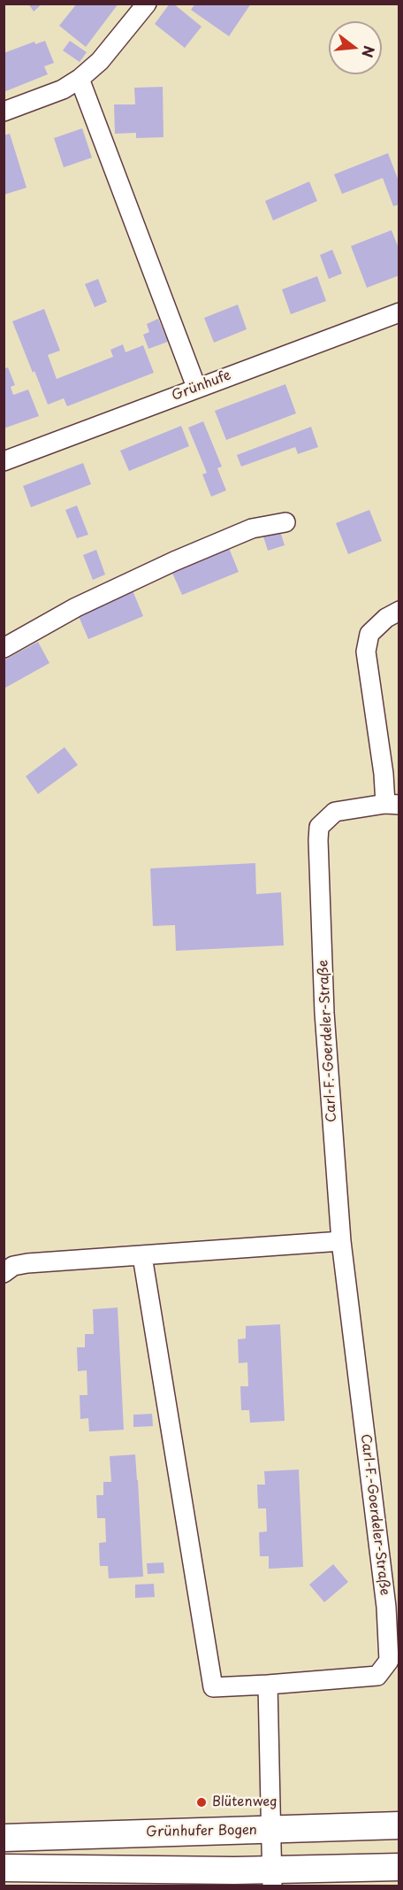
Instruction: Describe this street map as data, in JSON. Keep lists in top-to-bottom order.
{
  "streets": {
    "main road": ["Grünhufer Bogen"],
    "street": ["Grünhufe", "Carl-F.-Goerdeler-Straße"]
  },
  "places": ["Blütenweg"],
  "north": "right"
}
